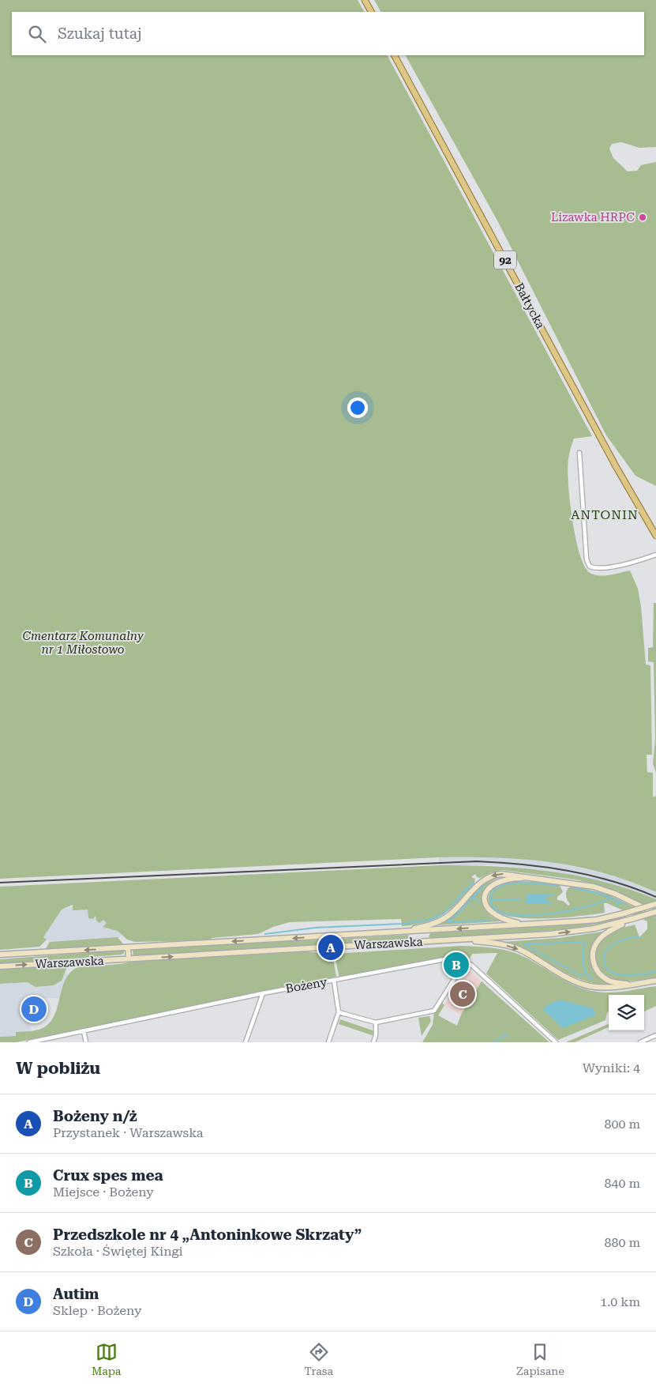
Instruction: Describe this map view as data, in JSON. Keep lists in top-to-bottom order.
{
  "streets": {
    "main road": ["92", "Bałtycka", "Warszawska"],
    "street": ["Bożeny"]
  },
  "districts": ["ANTONIN"],
  "parks": ["Cmentarz Komunalny nr 1 Miłostowo"],
  "places": ["Lizawka HRPC"],
  "page": {
    "search": "Szukaj tutaj",
    "pins": [
      "A",
      "B",
      "C",
      "D"
    ],
    "heading": ["W pobliżu", "Wyniki: 4"],
    "list": [
      {
        "mark": "A",
        "name": "Bożeny n/ż",
        "note": "Przystanek · Warszawska",
        "value": "800 m"
      },
      {
        "mark": "B",
        "name": "Crux spes mea",
        "note": "Miejsce · Bożeny",
        "value": "840 m"
      },
      {
        "mark": "C",
        "name": "Przedszkole nr 4 „Antoninkowe Skrzaty”",
        "note": "Szkoła · Świętej Kingi",
        "value": "880 m"
      },
      {
        "mark": "D",
        "name": "Autim",
        "note": "Sklep · Bożeny",
        "value": "1.0 km"
      }
    ],
    "nav": ["Mapa", "Trasa", "Zapisane"]
  }
}
